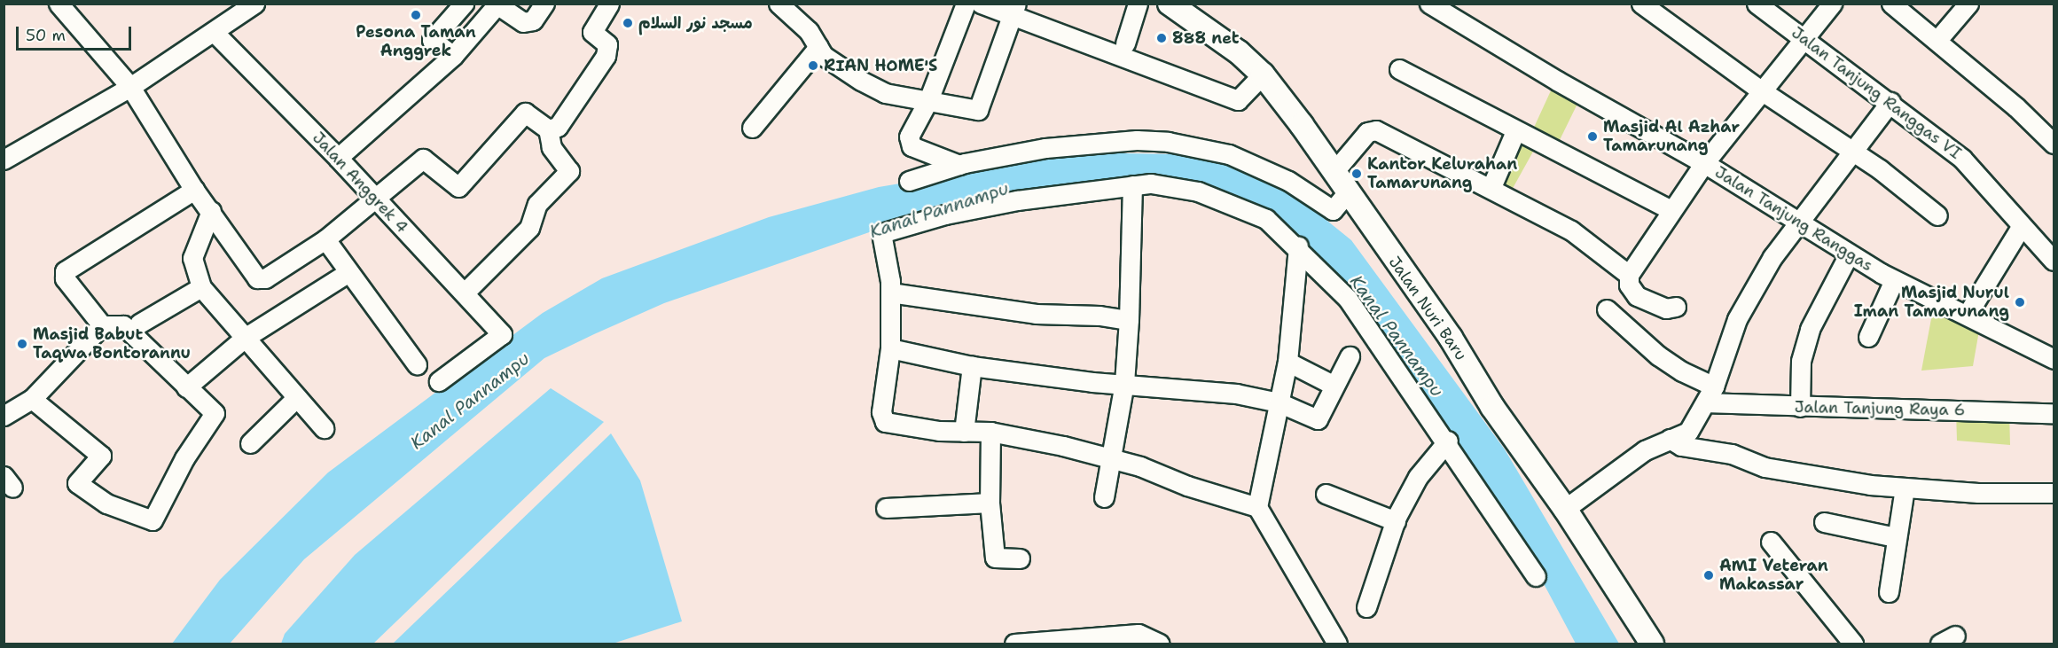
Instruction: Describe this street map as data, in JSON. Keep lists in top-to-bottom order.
{
  "streets": {
    "street": [
      "Jalan Tanjung Ranggas VI",
      "Jalan Anggrek 4",
      "Jalan Tanjung Ranggas",
      "Jalan Nuri Baru",
      "Jalan Tanjung Raya 6"
    ]
  },
  "water": ["Kanal Pannampu"],
  "places": [
    "Pesona Taman Anggrek",
    "مسجد نور السلام",
    "888 net",
    "RIAN HOME'S",
    "Masjid Al Azhar Tamarunang",
    "Kantor Kelurahan Tamarunang",
    "Masjid Nurul Iman Tamarunang",
    "Masjid Babut Taqwa Bontorannu",
    "AMI Veteran Makassar"
  ],
  "scale_bar": "50 m"
}
